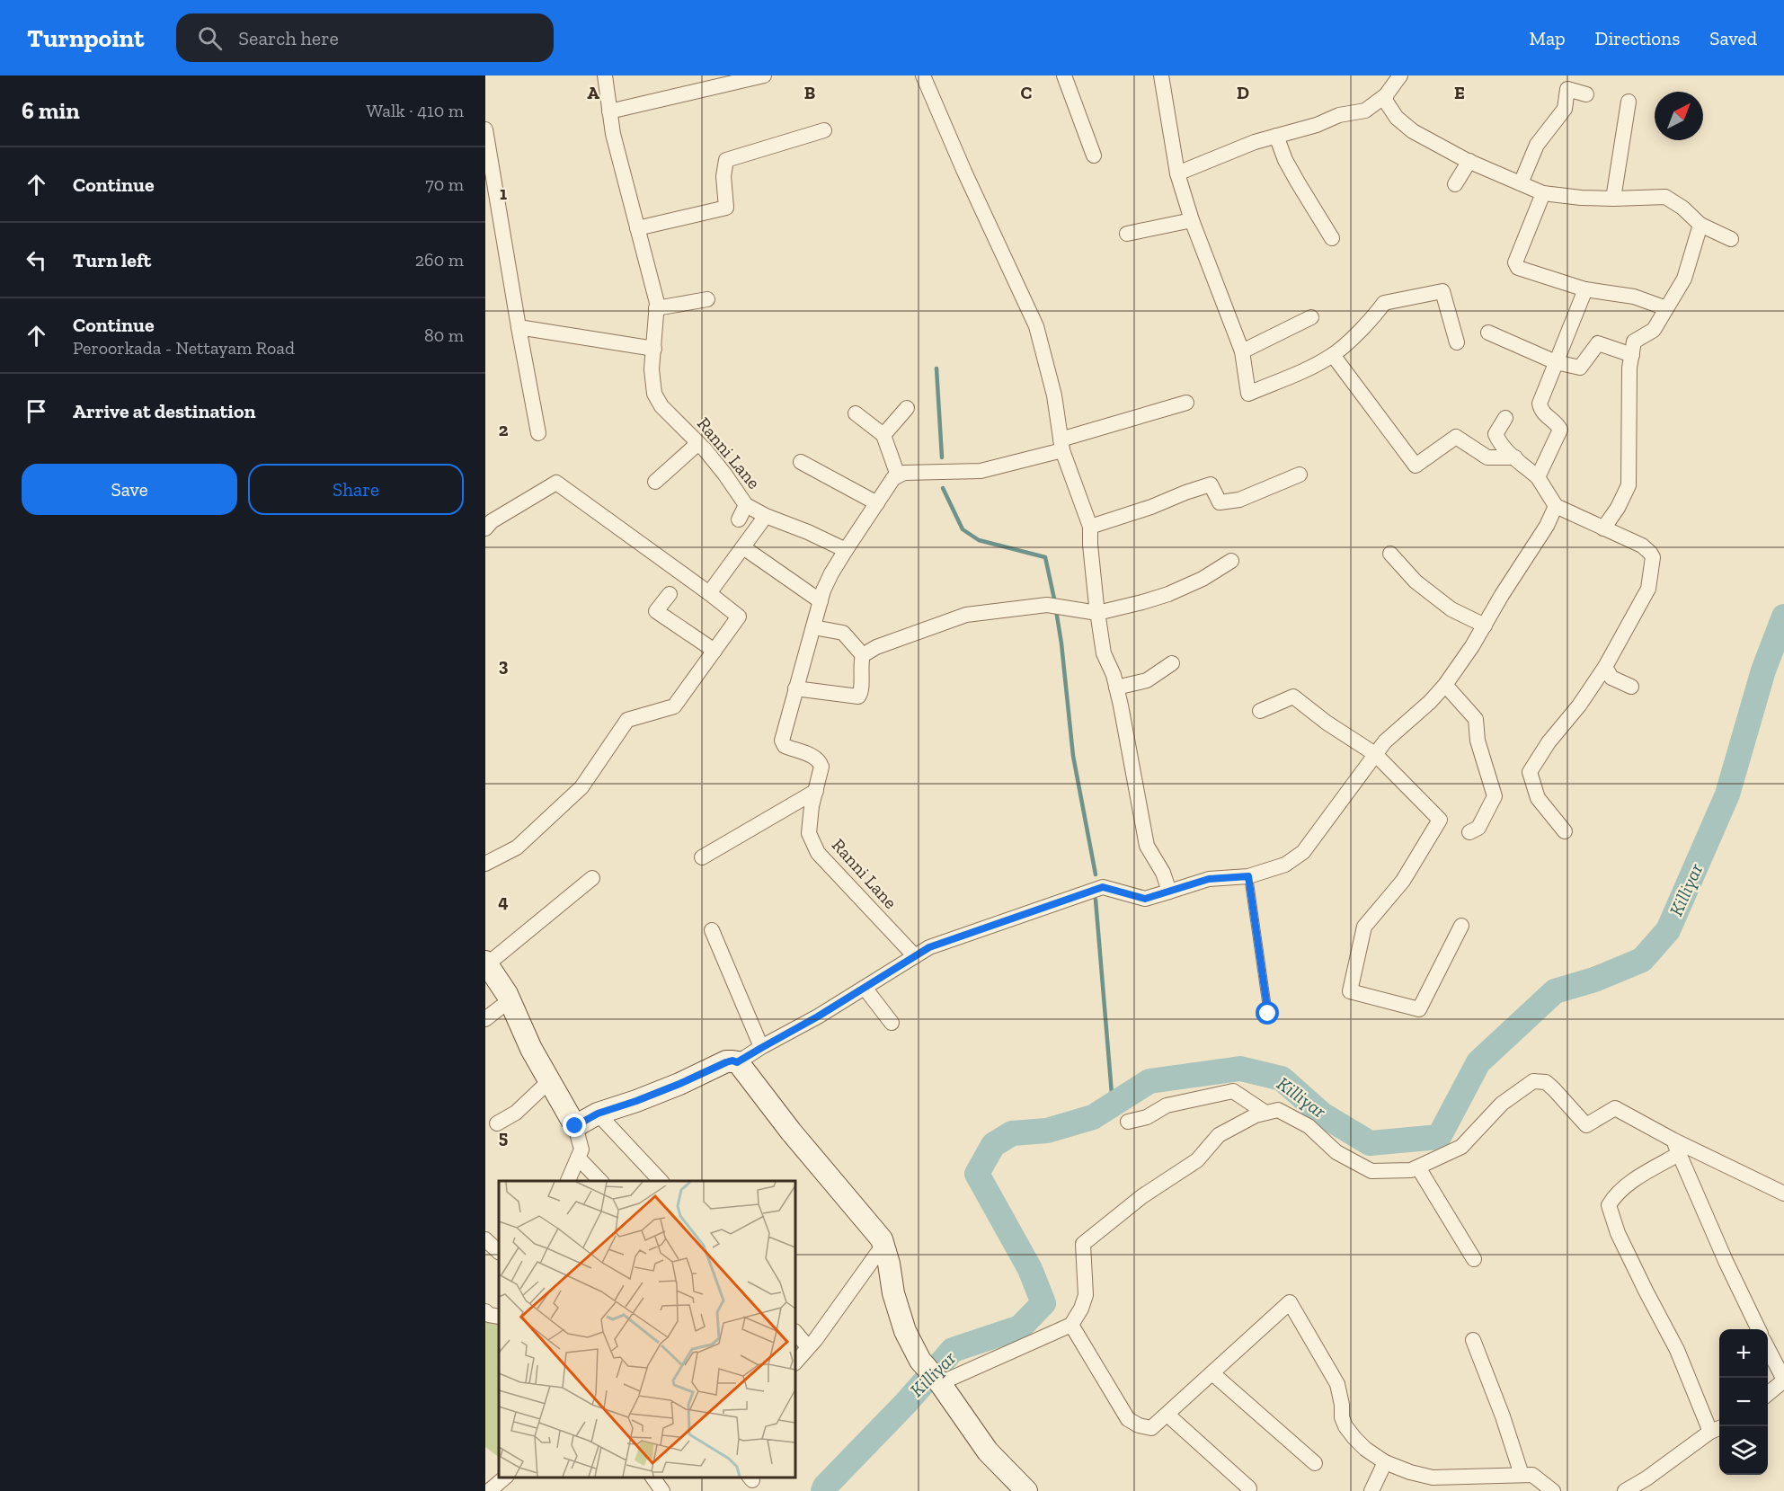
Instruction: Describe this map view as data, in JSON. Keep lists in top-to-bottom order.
{
  "streets": {
    "street": ["Ranni Lane"]
  },
  "water": ["Killiyar"],
  "north": "top right",
  "page": {
    "header": "Turnpoint",
    "search": "Search here",
    "nav": ["Map", "Directions", "Saved"],
    "heading": ["6 min", "Walk · 410 m"],
    "list": [
      ["Continue", "70 m"],
      ["Turn left", "260 m"],
      ["Continue", "Peroorkada - Nettayam Road", "80 m"],
      "Arrive at destination"
    ],
    "buttons": ["Save", "Share"],
    "map_buttons": ["+", "−"]
  },
  "grid": {
    "columns": [
      "A",
      "B",
      "C",
      "D",
      "E"
    ],
    "rows": [
      "1",
      "2",
      "3",
      "4",
      "5"
    ]
  }
}
